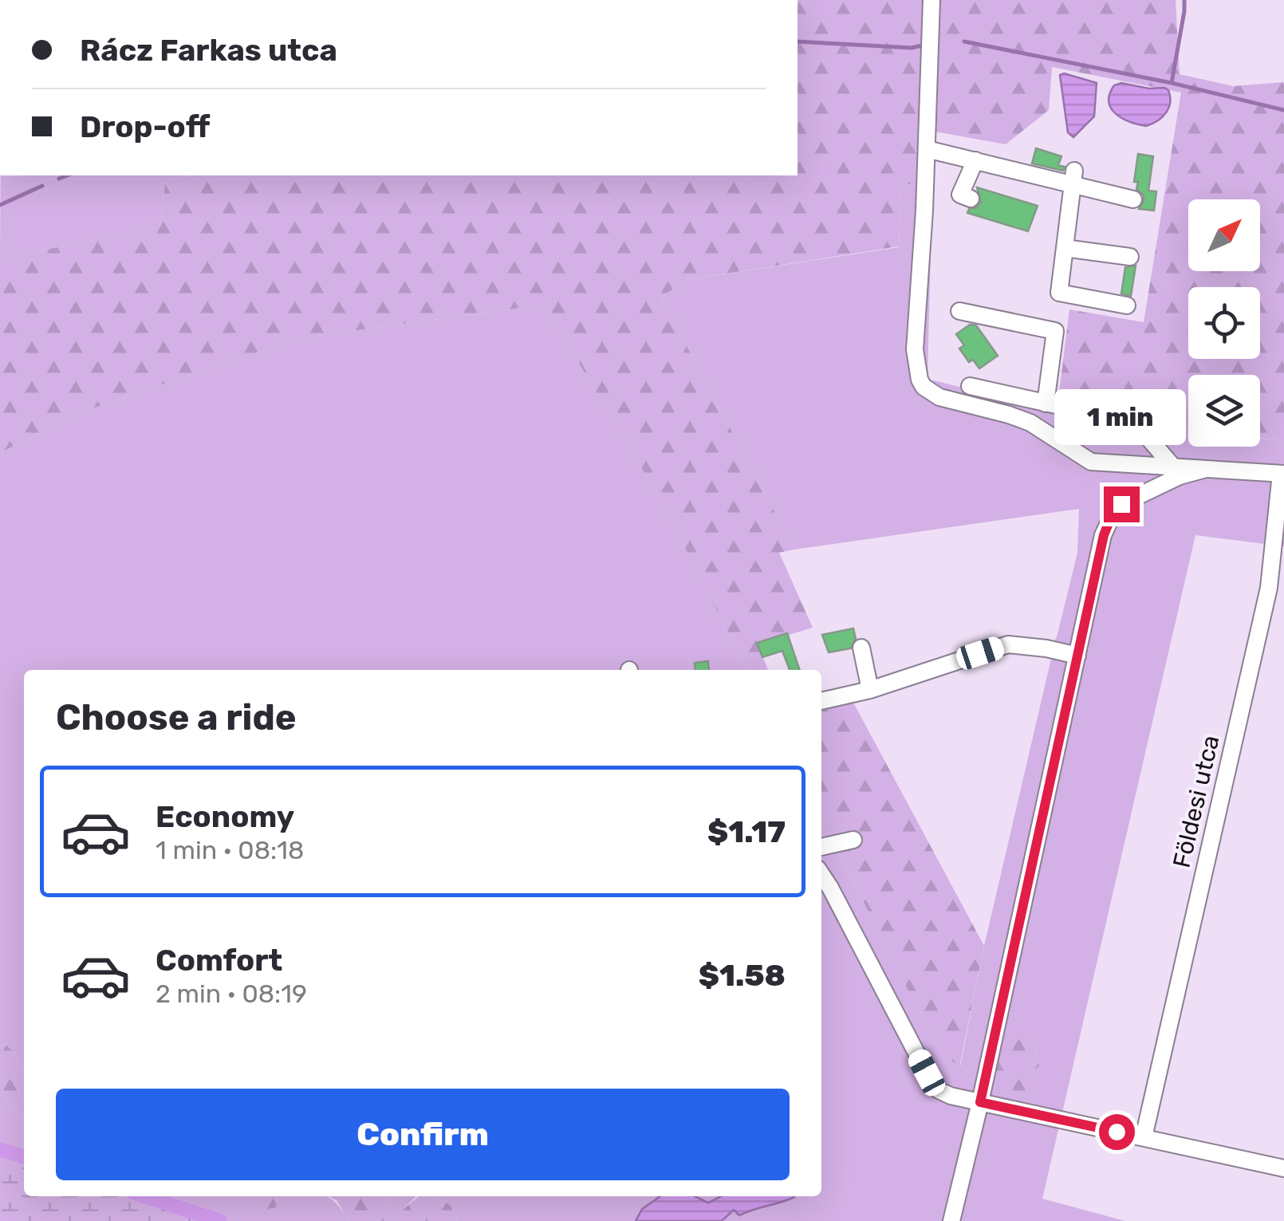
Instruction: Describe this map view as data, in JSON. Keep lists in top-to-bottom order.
{
  "streets": {
    "street": ["Földesi utca"]
  },
  "north": "top right",
  "page": {
    "banner": ["Rácz Farkas utca", "Drop-off"],
    "bubble": "1 min",
    "heading": "Choose a ride",
    "list": [
      {
        "name": "Economy",
        "note": "1 min · 08:18",
        "value": "$1.17"
      },
      {
        "name": "Comfort",
        "note": "2 min · 08:19",
        "value": "$1.58"
      }
    ],
    "buttons": "Confirm"
  }
}
